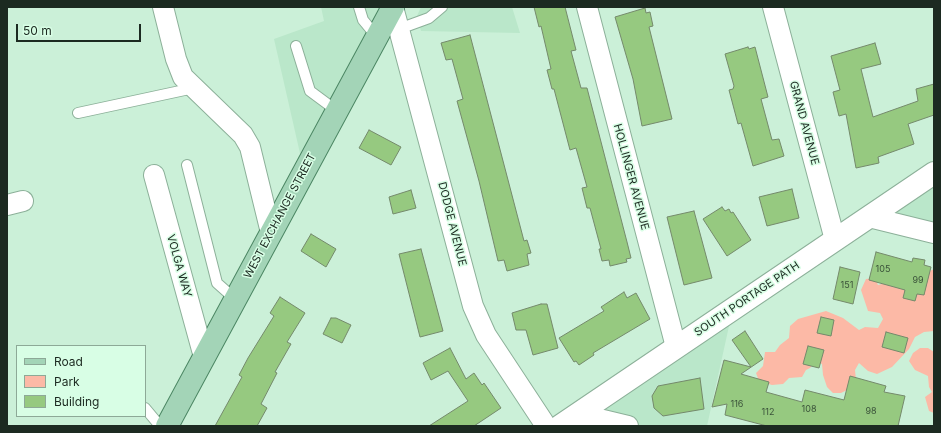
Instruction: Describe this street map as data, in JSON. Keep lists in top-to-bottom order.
{
  "streets": {
    "main road": ["WEST EXCHANGE STREET", "SOUTH PORTAGE PATH"],
    "street": [
      "GRAND AVENUE",
      "HOLLINGER AVENUE",
      "DODGE AVENUE",
      "VOLGA WAY"
    ]
  },
  "crossings": [
    ["GRAND AVENUE", "SOUTH PORTAGE PATH"],
    ["HOLLINGER AVENUE", "SOUTH PORTAGE PATH"],
    ["WEST EXCHANGE STREET", "DODGE AVENUE"],
    ["WEST EXCHANGE STREET", "VOLGA WAY"]
  ],
  "house_numbers": [
    "105",
    "99",
    "151",
    "116",
    "108",
    "98",
    "112"
  ],
  "legend": ["Road", "Park", "Building"],
  "scale_bar": "50 m"
}
